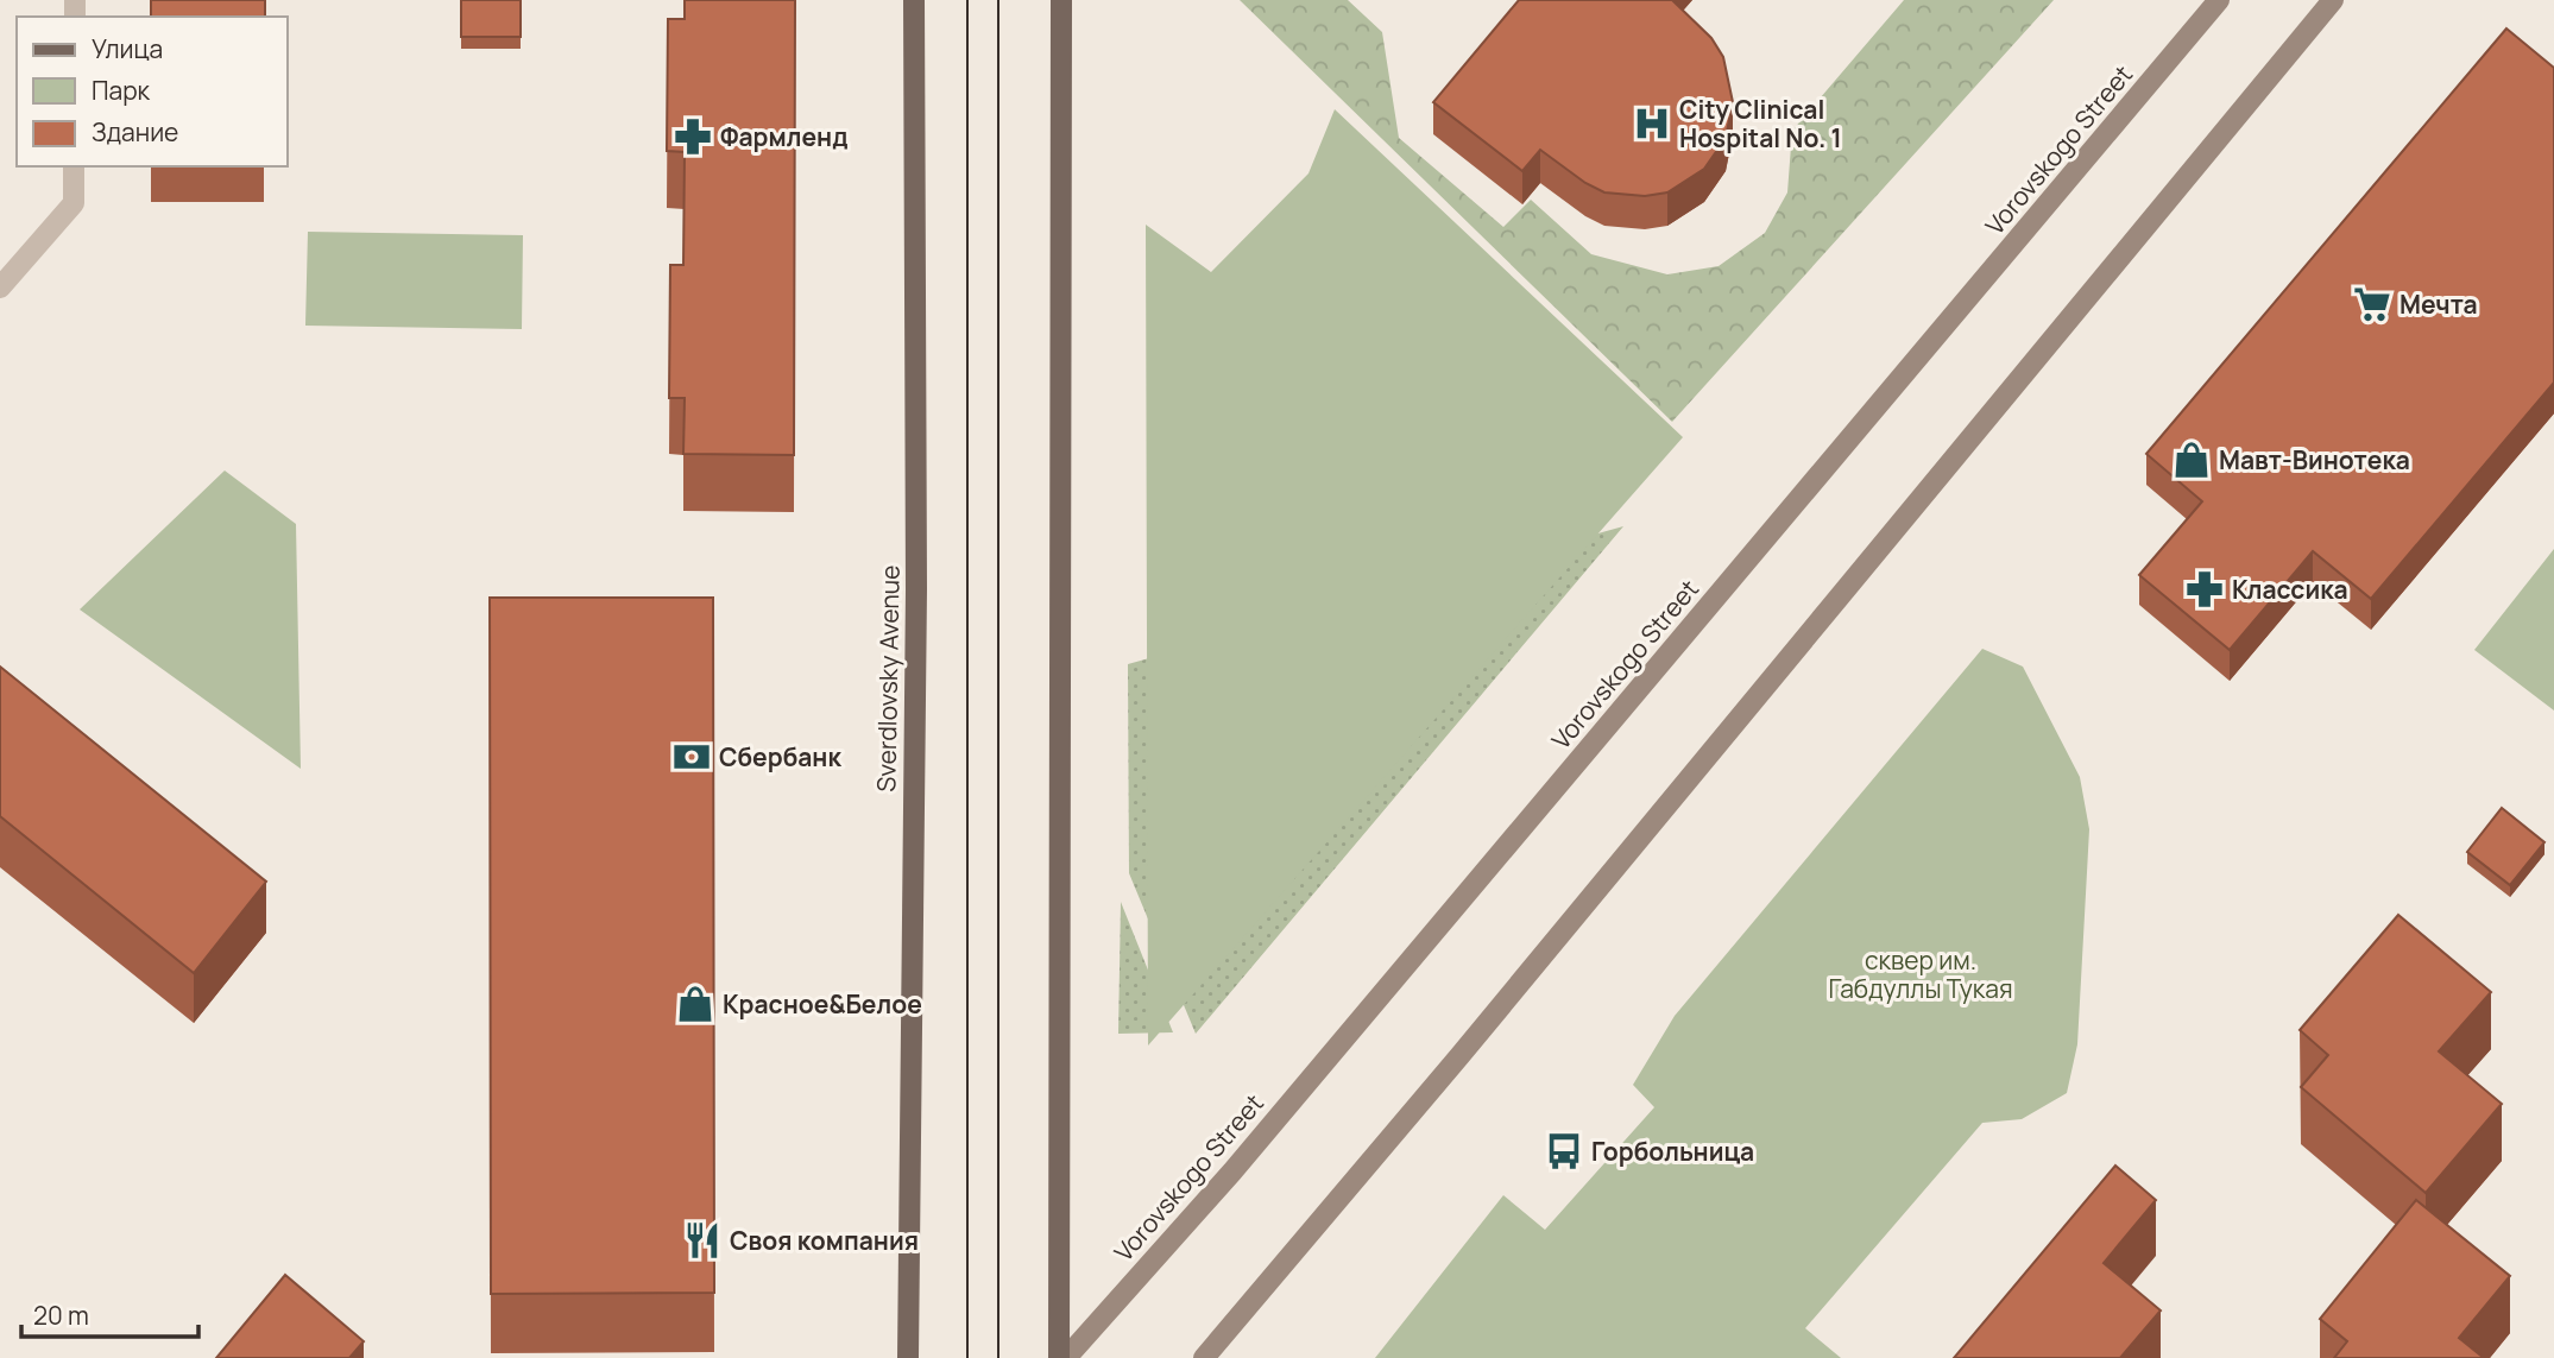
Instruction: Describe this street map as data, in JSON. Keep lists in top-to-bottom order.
{
  "streets": {
    "main road": ["Vorovskogo Street", "Sverdlovsky Avenue"]
  },
  "parks": ["сквер им. Габдуллы Тукая"],
  "places": {
    "hospital": ["City Clinical Hospital No. 1"],
    "pharmacy": ["Фармленд", "Классика"],
    "supermarket": ["Мечта"],
    "shop": ["Мавт-Винотека", "Красное&Белое"],
    "bank": ["Сбербанк"],
    "bus stop": ["Горбольница"],
    "restaurant": ["Своя компания"]
  },
  "legend": ["Улица", "Парк", "Здание"],
  "scale_bar": "20 m"
}
